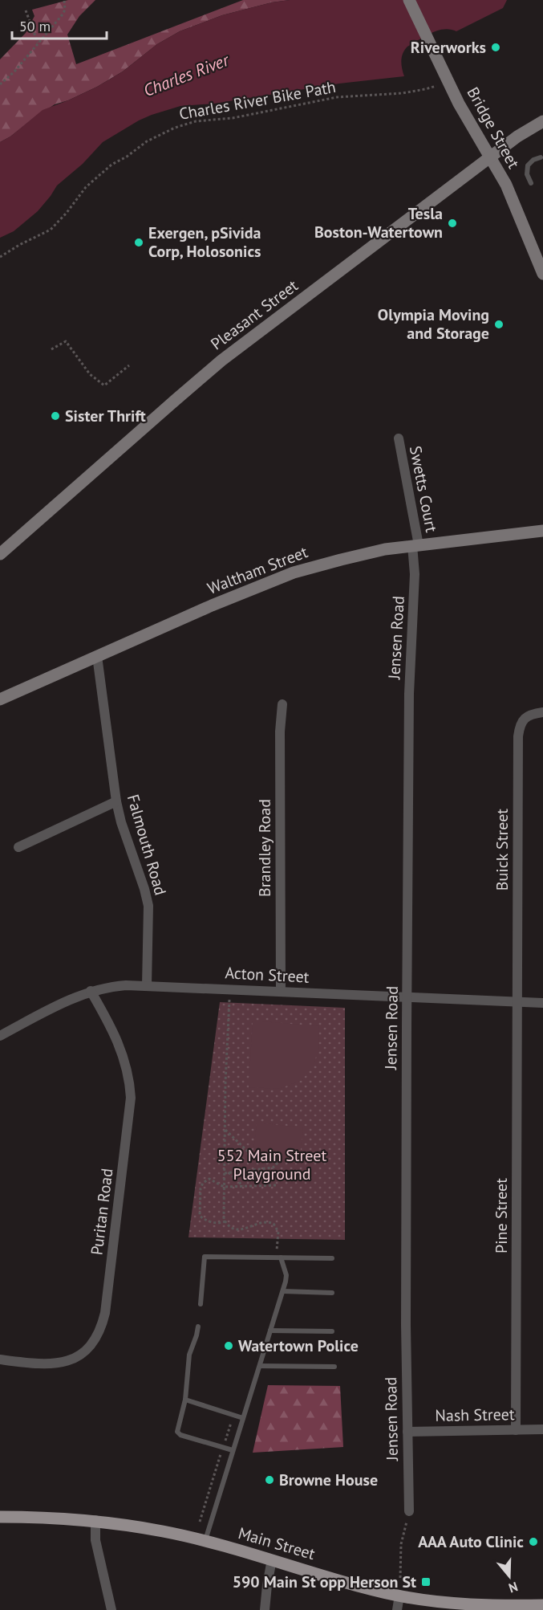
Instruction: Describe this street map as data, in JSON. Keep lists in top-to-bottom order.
{
  "streets": {
    "main road": ["Main Street"],
    "street": [
      "Bridge Street",
      "Pleasant Street",
      "Swetts Court",
      "Waltham Street",
      "Jensen Road",
      "Falmouth Road",
      "Brandley Road",
      "Buick Street",
      "Acton Street",
      "Puritan Road",
      "Pine Street",
      "Nash Street"
    ],
    "path": ["Charles River Bike Path"]
  },
  "crossings": [
    ["Charles River Bike Path", "Bridge Street"],
    ["Bridge Street", "Pleasant Street"],
    ["Swetts Court", "Waltham Street"],
    ["Swetts Court", "Jensen Road"],
    ["Waltham Street", "Jensen Road"],
    ["Waltham Street", "Falmouth Road"],
    ["Jensen Road", "Acton Street"],
    ["Jensen Road", "Nash Street"],
    ["Falmouth Road", "Acton Street"],
    ["Brandley Road", "Acton Street"],
    ["Buick Street", "Acton Street"],
    ["Buick Street", "Pine Street"],
    ["Acton Street", "Puritan Road"],
    ["Acton Street", "Pine Street"],
    ["Pine Street", "Nash Street"]
  ],
  "water": ["Charles River"],
  "parks": ["552 Main Street Playground"],
  "places": {
    "other": [
      "Riverworks",
      "Tesla Boston-Watertown",
      "Exergen, pSivida Corp, Holosonics",
      "Olympia Moving and Storage",
      "Sister Thrift",
      "Watertown Police",
      "Browne House",
      "AAA Auto Clinic"
    ],
    "transit": ["590 Main St opp Herson St"]
  },
  "scale_bar": "50 m",
  "north": "bottom"
}
